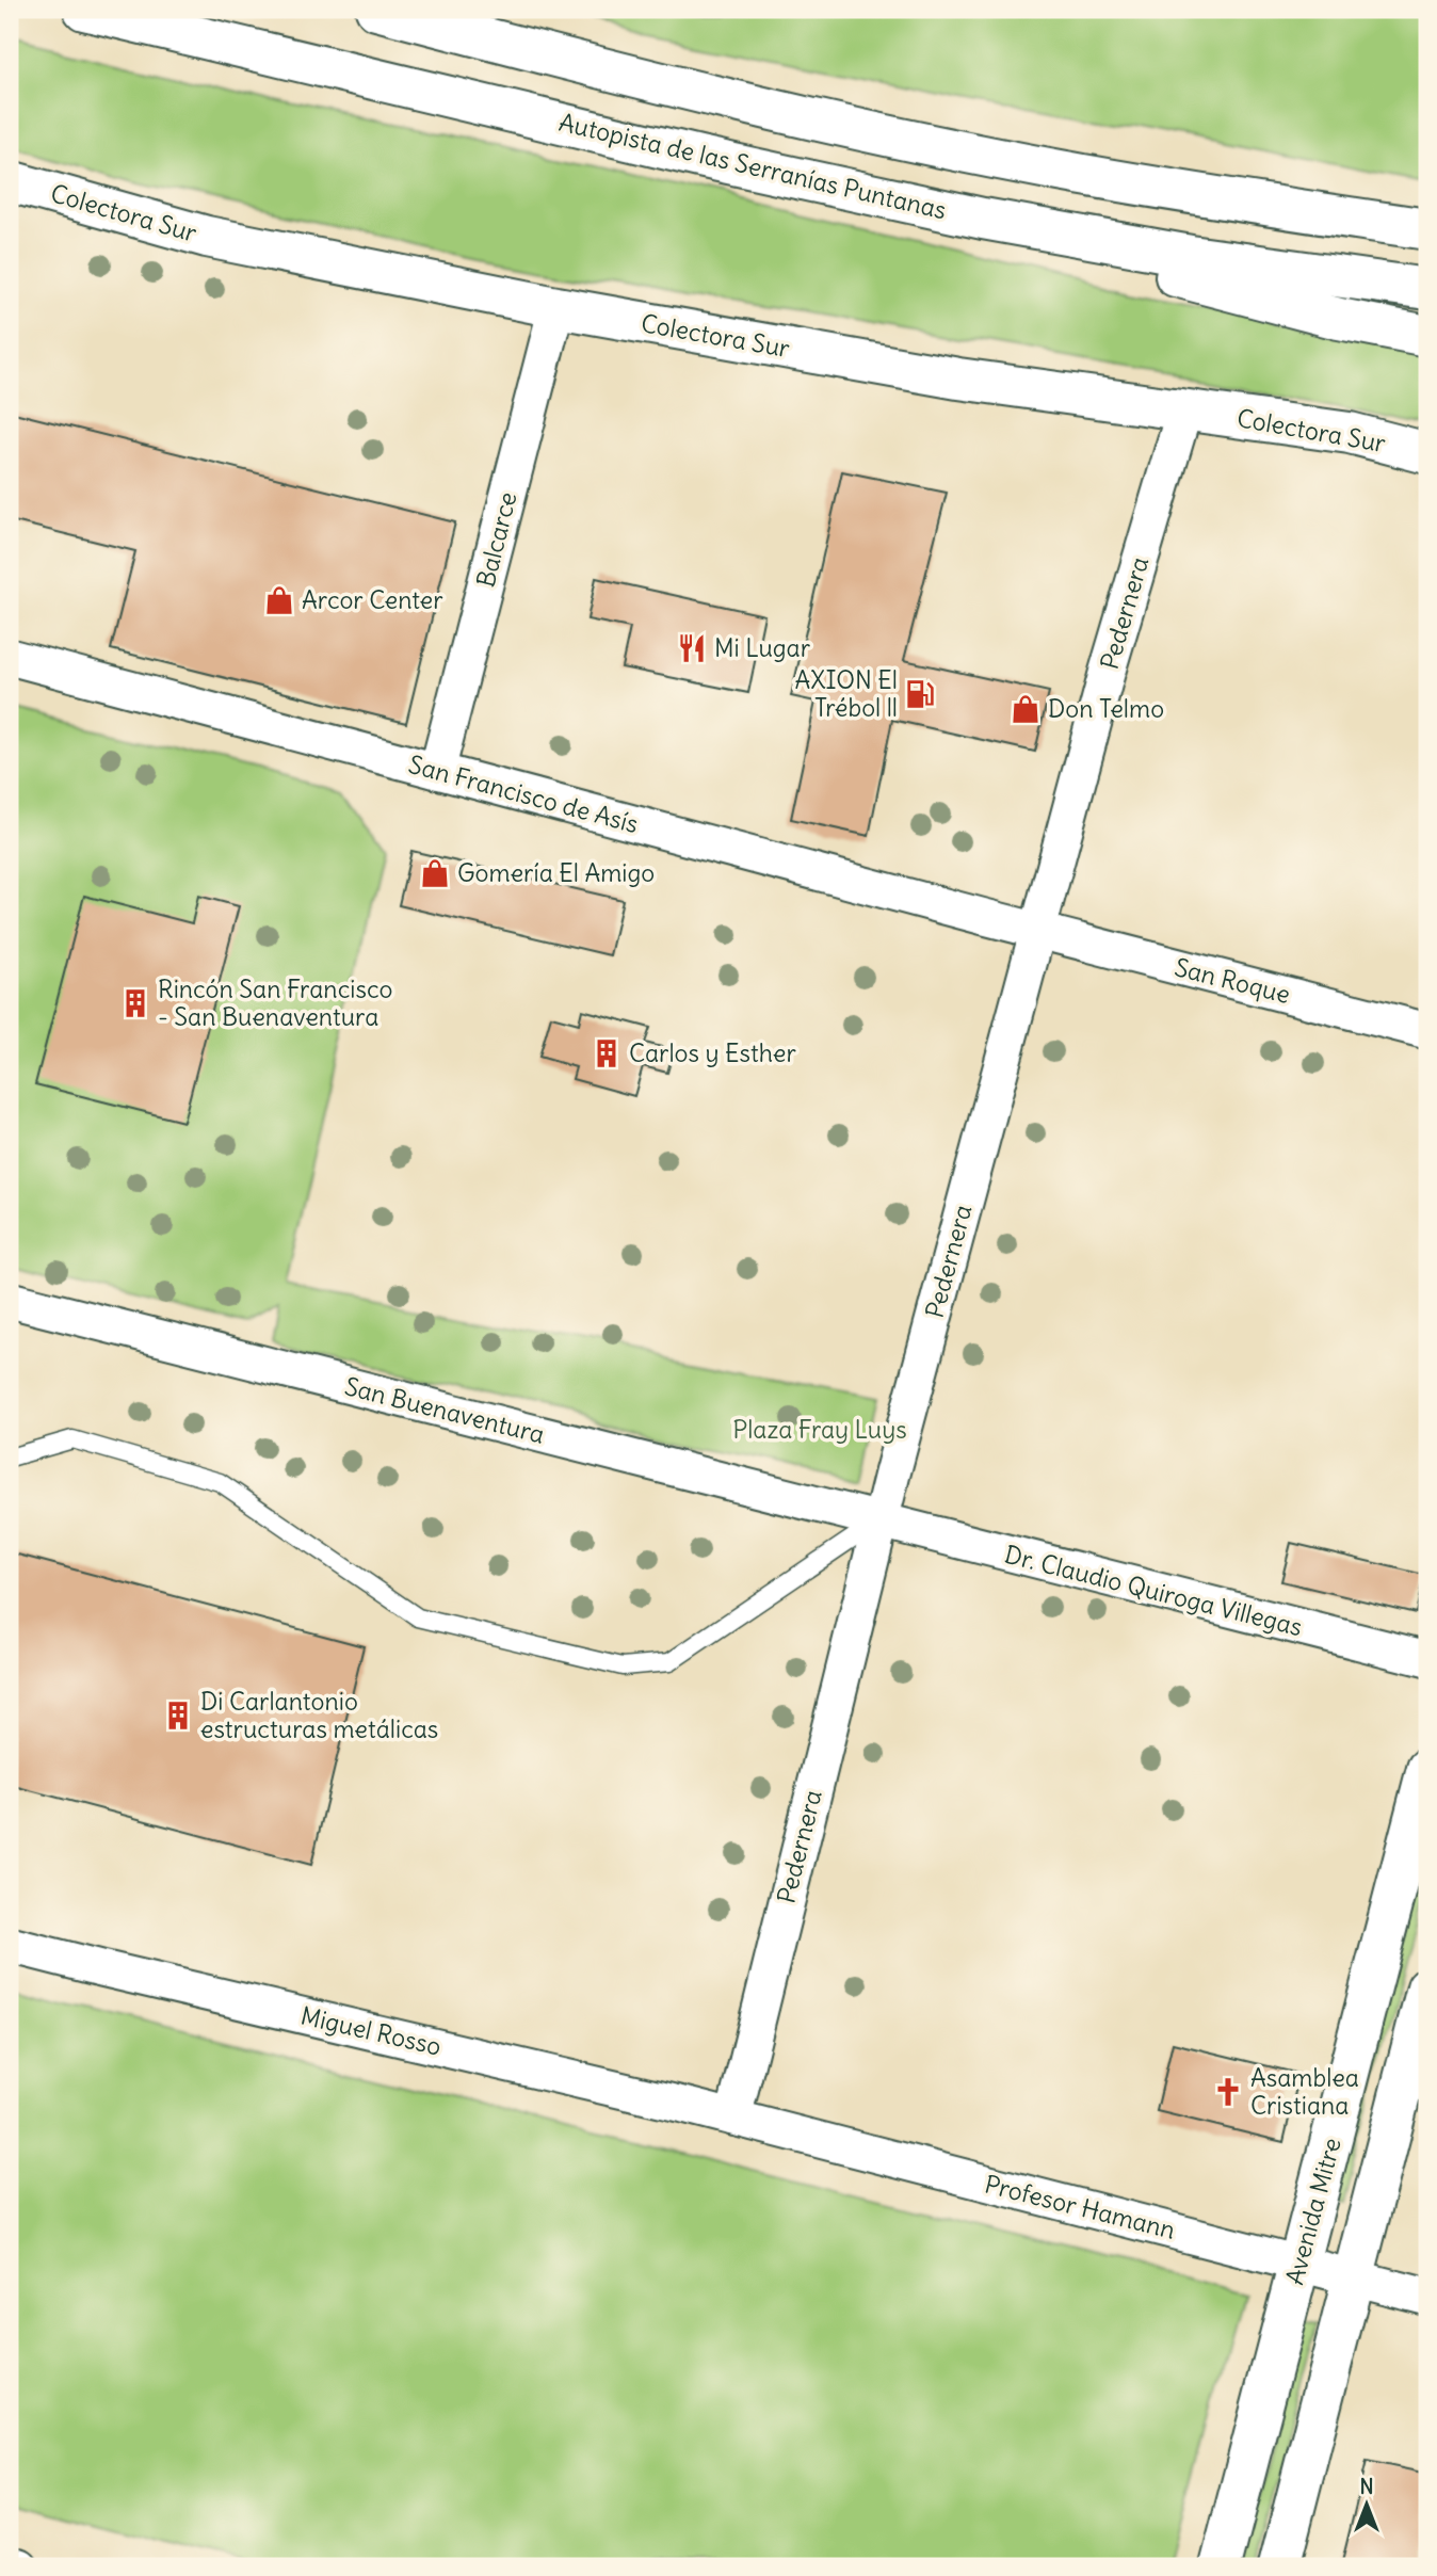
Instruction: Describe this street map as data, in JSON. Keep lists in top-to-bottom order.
{
  "streets": {
    "main road": ["Autopista de las Serranías Puntanas", "Colectora Sur", "Avenida Mitre"],
    "street": [
      "Balcarce",
      "Pedernera",
      "San Francisco de Asís",
      "San Roque",
      "San Buenaventura",
      "Dr. Claudio Quiroga Villegas",
      "Miguel Rosso",
      "Profesor Hamann"
    ]
  },
  "crossings": [
    ["Colectora Sur", "Balcarce"],
    ["Colectora Sur", "Pedernera"],
    ["Balcarce", "San Francisco de Asís"],
    ["Pedernera", "San Francisco de Asís"],
    ["Pedernera", "San Roque"],
    ["Pedernera", "San Buenaventura"],
    ["Pedernera", "Dr. Claudio Quiroga Villegas"],
    ["Pedernera", "Miguel Rosso"],
    ["Pedernera", "Profesor Hamann"],
    ["San Francisco de Asís", "San Roque"],
    ["San Buenaventura", "Dr. Claudio Quiroga Villegas"],
    ["Miguel Rosso", "Profesor Hamann"],
    ["Profesor Hamann", "Avenida Mitre"]
  ],
  "parks": ["Plaza Fray Luys"],
  "places": {
    "shop": ["Arcor Center", "Don Telmo", "Gomería El Amigo"],
    "restaurant": ["Mi Lugar"],
    "fuel station": ["AXION El Trébol ll"],
    "building": ["Rincón San Francisco - San Buenaventura", "Carlos y Esther", "Di Carlantonio estructuras metálicas"],
    "church": ["Asamblea Cristiana"]
  },
  "north": "top"
}
